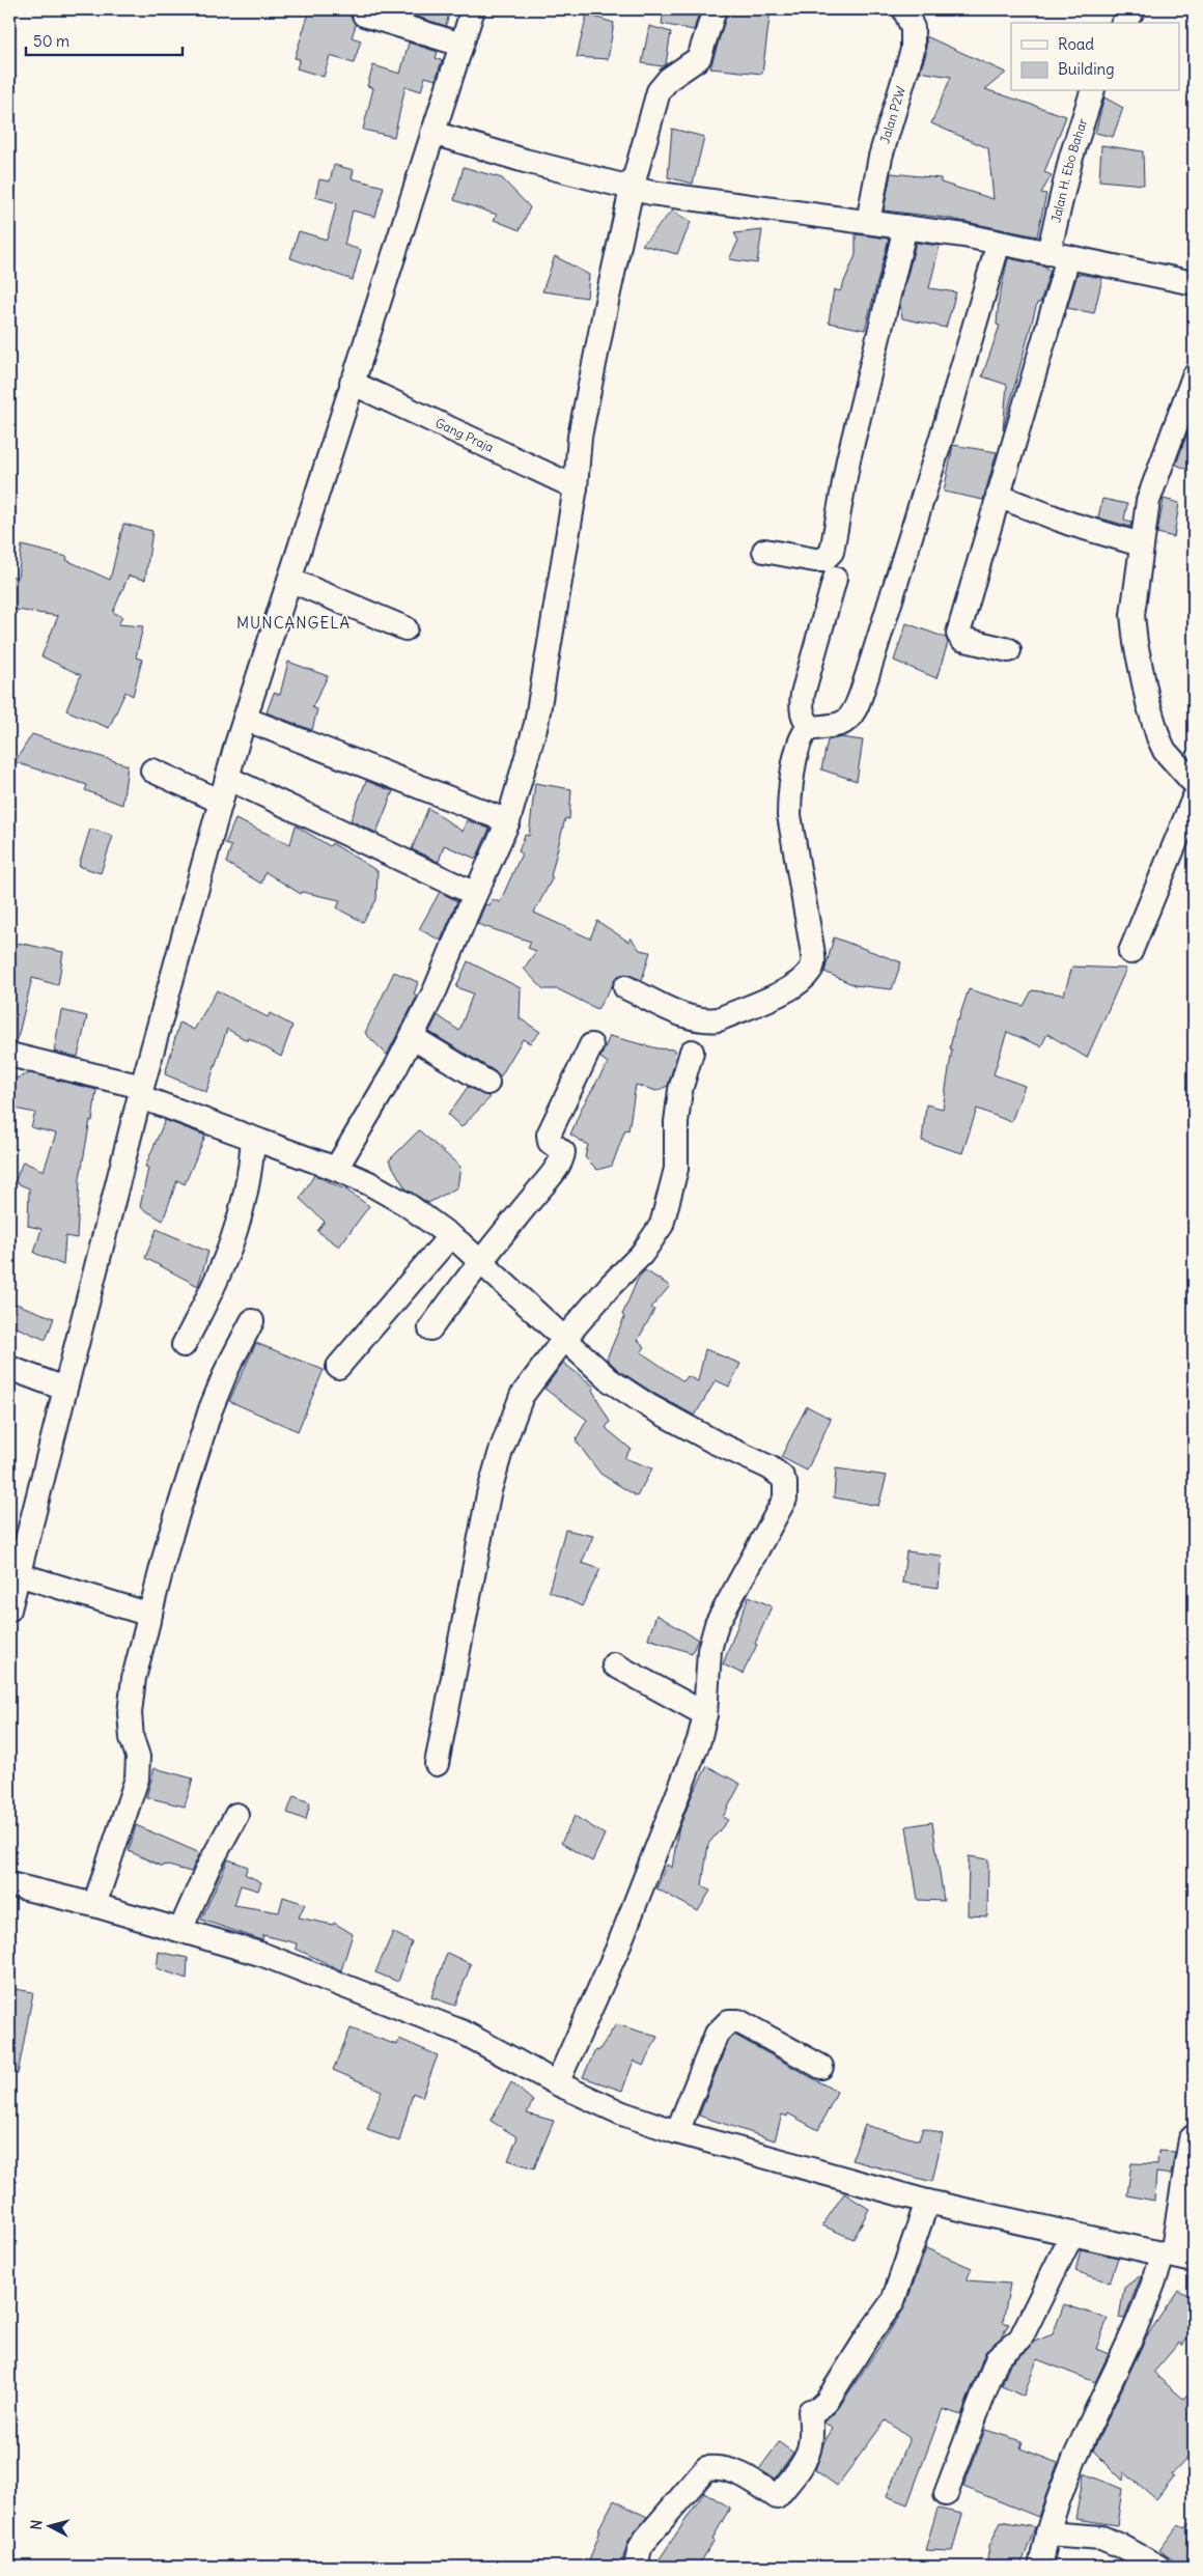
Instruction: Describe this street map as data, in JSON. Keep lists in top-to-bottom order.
{
  "streets": {
    "street": ["Jalan P2W", "Jalan H. Ebo Bahar", "Gang Praja"]
  },
  "districts": ["MUNCANGELA"],
  "legend": ["Road", "Building"],
  "scale_bar": "50 m",
  "north": "left"
}
